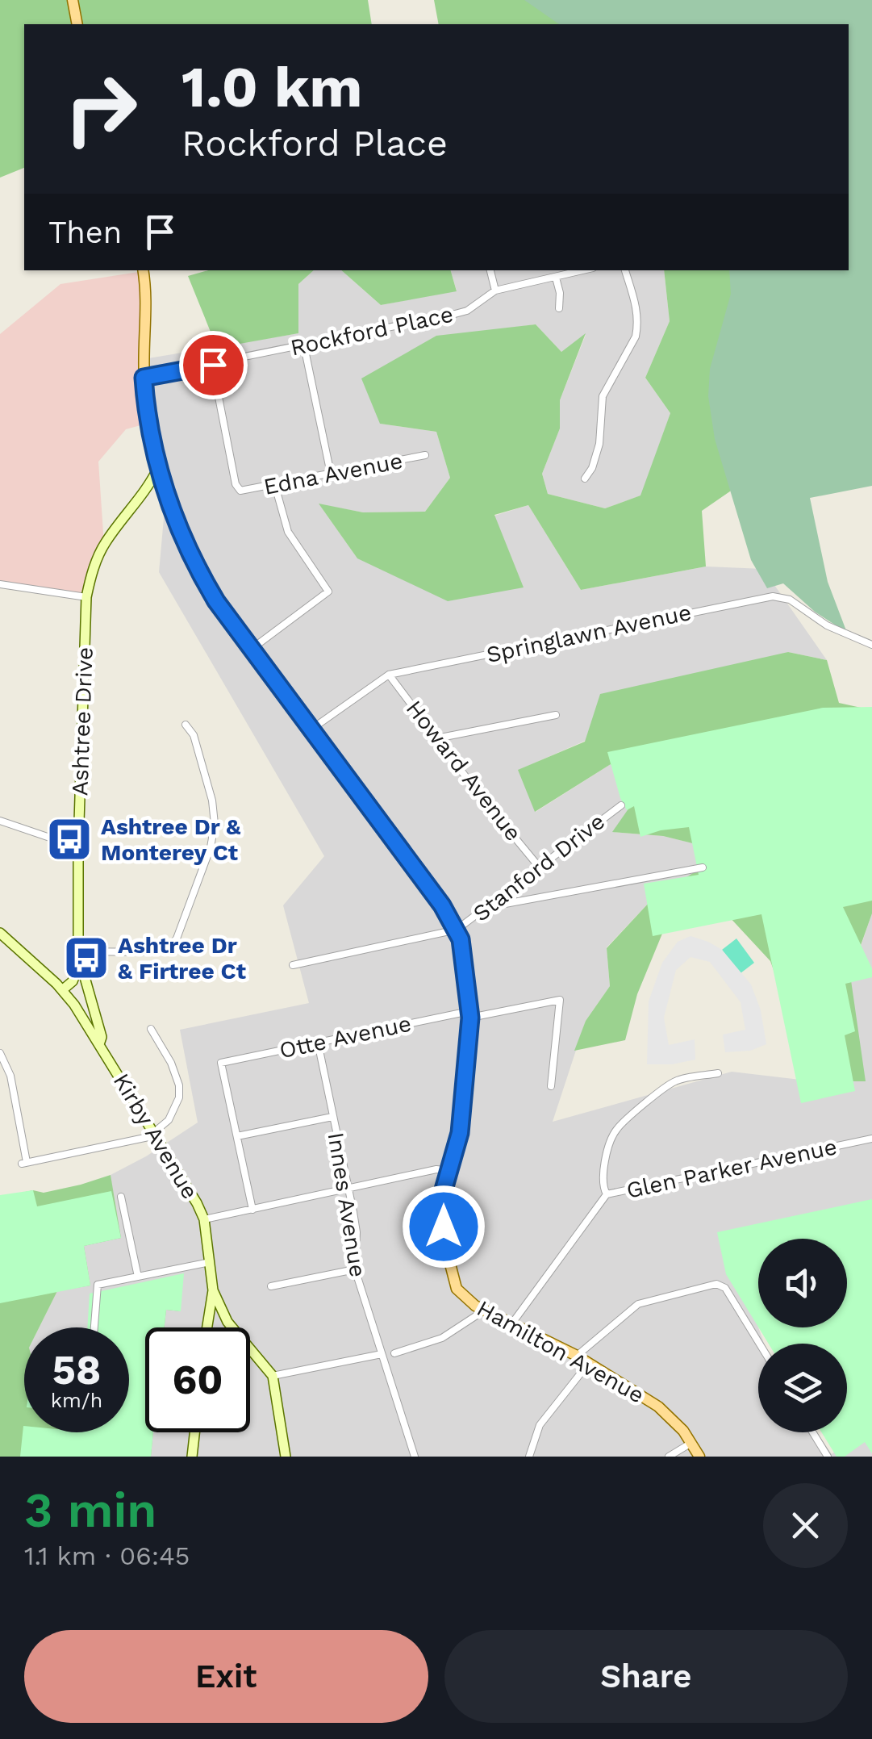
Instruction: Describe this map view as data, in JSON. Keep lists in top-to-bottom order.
{
  "streets": {
    "main road": ["Hamilton Avenue"],
    "street": [
      "Rockford Place",
      "Edna Avenue",
      "Springlawn Avenue",
      "Ashtree Drive",
      "Howard Avenue",
      "Stanford Drive",
      "Otte Avenue",
      "Kirby Avenue",
      "Glen Parker Avenue",
      "Innes Avenue"
    ]
  },
  "crossings": [
    ["Rockford Place", "Edna Avenue"],
    ["Rockford Place", "Hamilton Avenue"],
    ["Springlawn Avenue", "Howard Avenue"],
    ["Springlawn Avenue", "Hamilton Avenue"],
    ["Ashtree Drive", "Hamilton Avenue"],
    ["Howard Avenue", "Stanford Drive"],
    ["Stanford Drive", "Hamilton Avenue"],
    ["Otte Avenue", "Innes Avenue"],
    ["Otte Avenue", "Hamilton Avenue"],
    ["Glen Parker Avenue", "Hamilton Avenue"]
  ],
  "places": {
    "bus stop": ["Ashtree Dr & Monterey Ct", "Ashtree Dr & Firtree Ct"]
  },
  "page": {
    "turn": ["1.0 km", "Rockford Place"],
    "then": "Then",
    "speed": "58 km/h",
    "limit": "60",
    "heading": ["3 min", "1.1 km · 06:45"],
    "buttons": ["Exit", "Share"]
  }
}
